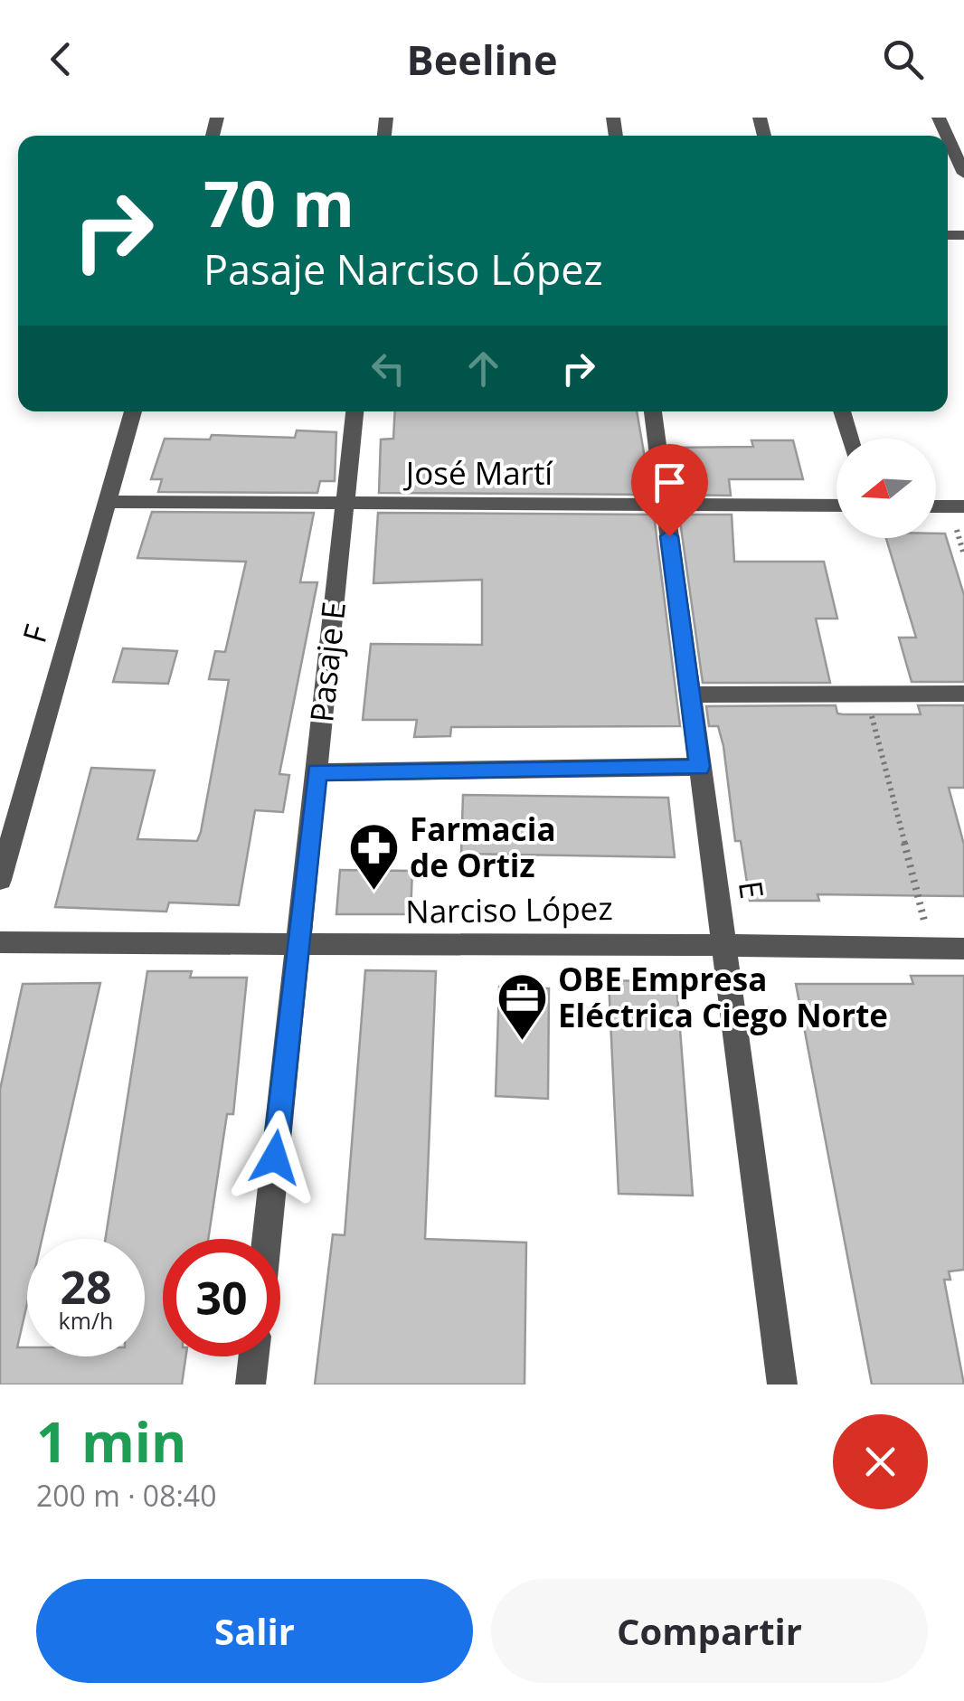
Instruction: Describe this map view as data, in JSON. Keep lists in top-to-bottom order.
{
  "streets": {
    "street": [
      "José Martí",
      "F",
      "Pasaje E",
      "E",
      "Narciso López"
    ]
  },
  "crossings": [
    ["José Martí", "F"],
    ["José Martí", "Pasaje E"],
    ["José Martí", "E"],
    ["Pasaje E", "Narciso López"],
    ["E", "Narciso López"]
  ],
  "places": {
    "pharmacy": ["Farmacia de Ortiz"],
    "office": ["OBE Empresa Eléctrica Ciego Norte"]
  },
  "north": "left",
  "page": {
    "header": "Beeline",
    "turn": ["70 m", "Pasaje Narciso López"],
    "speed": "28 km/h",
    "limit": "30",
    "heading": ["1 min", "200 m · 08:40"],
    "buttons": ["Salir", "Compartir"]
  }
}
